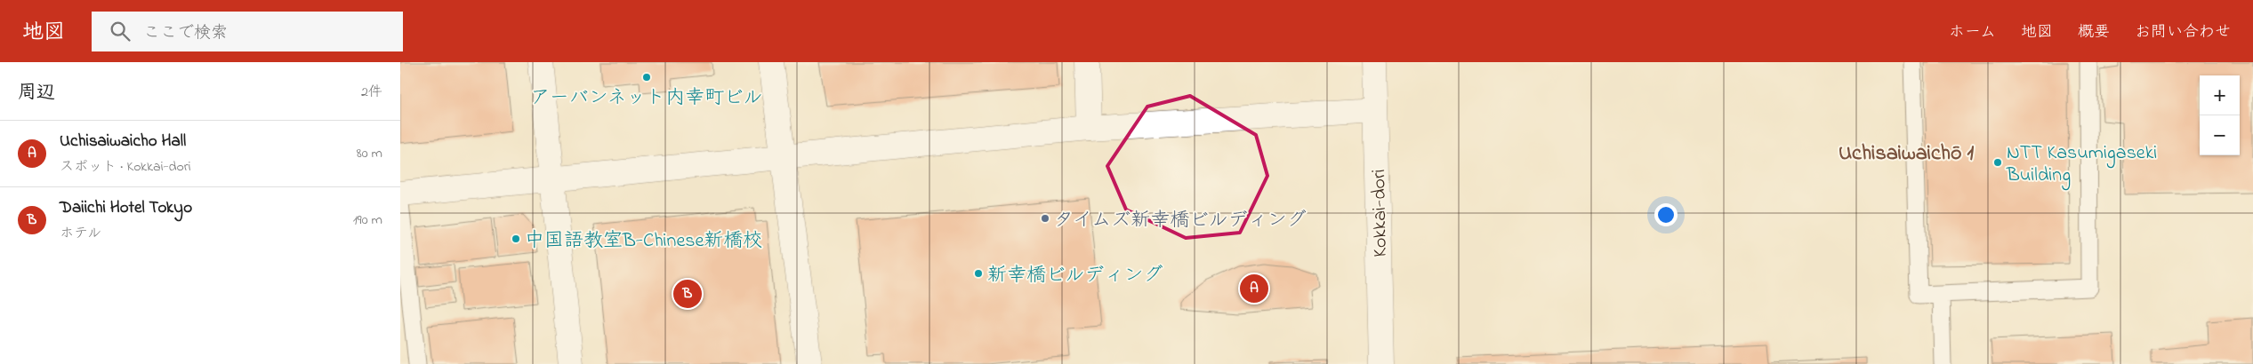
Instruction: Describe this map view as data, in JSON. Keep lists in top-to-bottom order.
{
  "streets": {
    "street": ["Kokkai-dori"]
  },
  "districts": ["Uchisaiwaichō 1"],
  "places": [
    "アーバンネット内幸町ビル",
    "NTT Kasumigaseki Building",
    "タイムズ新幸橋ビルディング",
    "中国語教室B-Chinese新橋校",
    "新幸橋ビルディング"
  ],
  "page": {
    "header": "地図",
    "search": "ここで検索",
    "nav": [
      "ホーム",
      "地図",
      "概要",
      "お問い合わせ"
    ],
    "heading": ["周辺", "2件"],
    "map_buttons": ["+", "−"],
    "list": [
      {
        "mark": "A",
        "name": "Uchisaiwaicho Hall",
        "note": "スポット · Kokkai-dori",
        "value": "80 m"
      },
      {
        "mark": "B",
        "name": "Daiichi Hotel Tokyo",
        "note": "ホテル",
        "value": "190 m"
      }
    ],
    "pins": ["A", "B"]
  }
}
